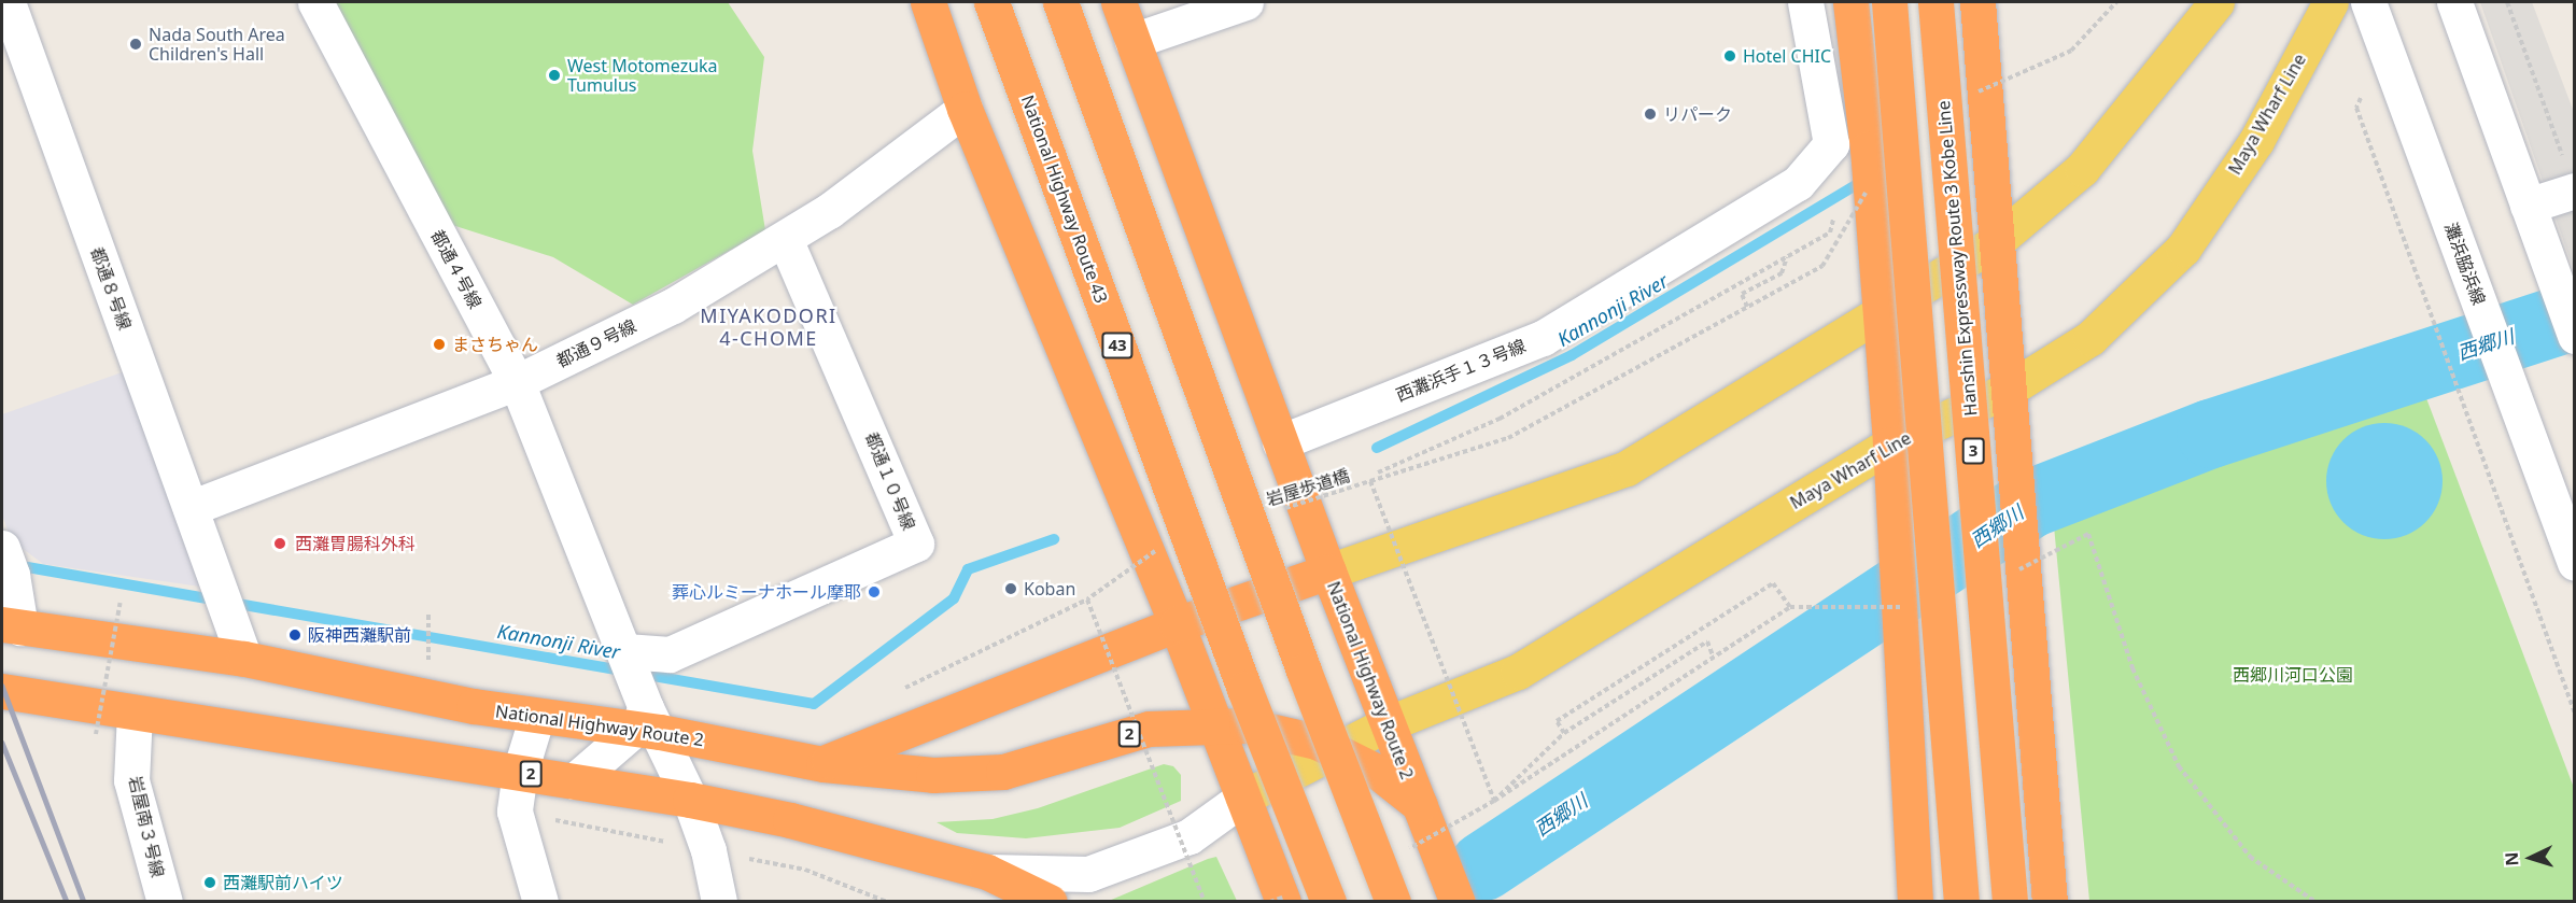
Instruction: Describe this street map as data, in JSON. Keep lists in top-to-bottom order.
{
  "streets": {
    "highway": [
      "National Highway Route 43",
      "Hanshin Expressway Route 3 Kobe Line",
      "43",
      "3",
      "National Highway Route 2",
      "2"
    ],
    "main road": ["Maya Wharf Line"],
    "street": [
      "灘浜脇浜線",
      "都通４号線",
      "都通８号線",
      "都通９号線",
      "西灘浜手１３号線",
      "都通１０号線",
      "岩屋南３号線"
    ],
    "path": ["岩屋歩道橋"]
  },
  "crossings": [
    ["Maya Wharf Line", "National Highway Route 2"],
    ["Maya Wharf Line", "2"],
    ["都通４号線", "都通９号線"],
    ["都通４号線", "都通１０号線"],
    ["都通４号線", "National Highway Route 2"],
    ["都通４号線", "2"],
    ["都通８号線", "都通９号線"],
    ["都通８号線", "National Highway Route 2"],
    ["都通９号線", "都通１０号線"],
    ["都通１０号線", "National Highway Route 2"],
    ["National Highway Route 2", "2"],
    ["2", "岩屋南３号線"]
  ],
  "districts": ["MIYAKODORI 4-CHOME"],
  "water": ["Kannonji River", "西郷川"],
  "parks": ["西郷川河口公園"],
  "places": [
    "Nada South Area Children's Hall",
    "Hotel CHIC",
    "West Motomezuka Tumulus",
    "リパーク",
    "まさちゃん",
    "西灘胃腸科外科",
    "Koban",
    "葬心ルミーナホール摩耶",
    "阪神西灘駅前",
    "西灘駅前ハイツ"
  ],
  "north": "left"
}
